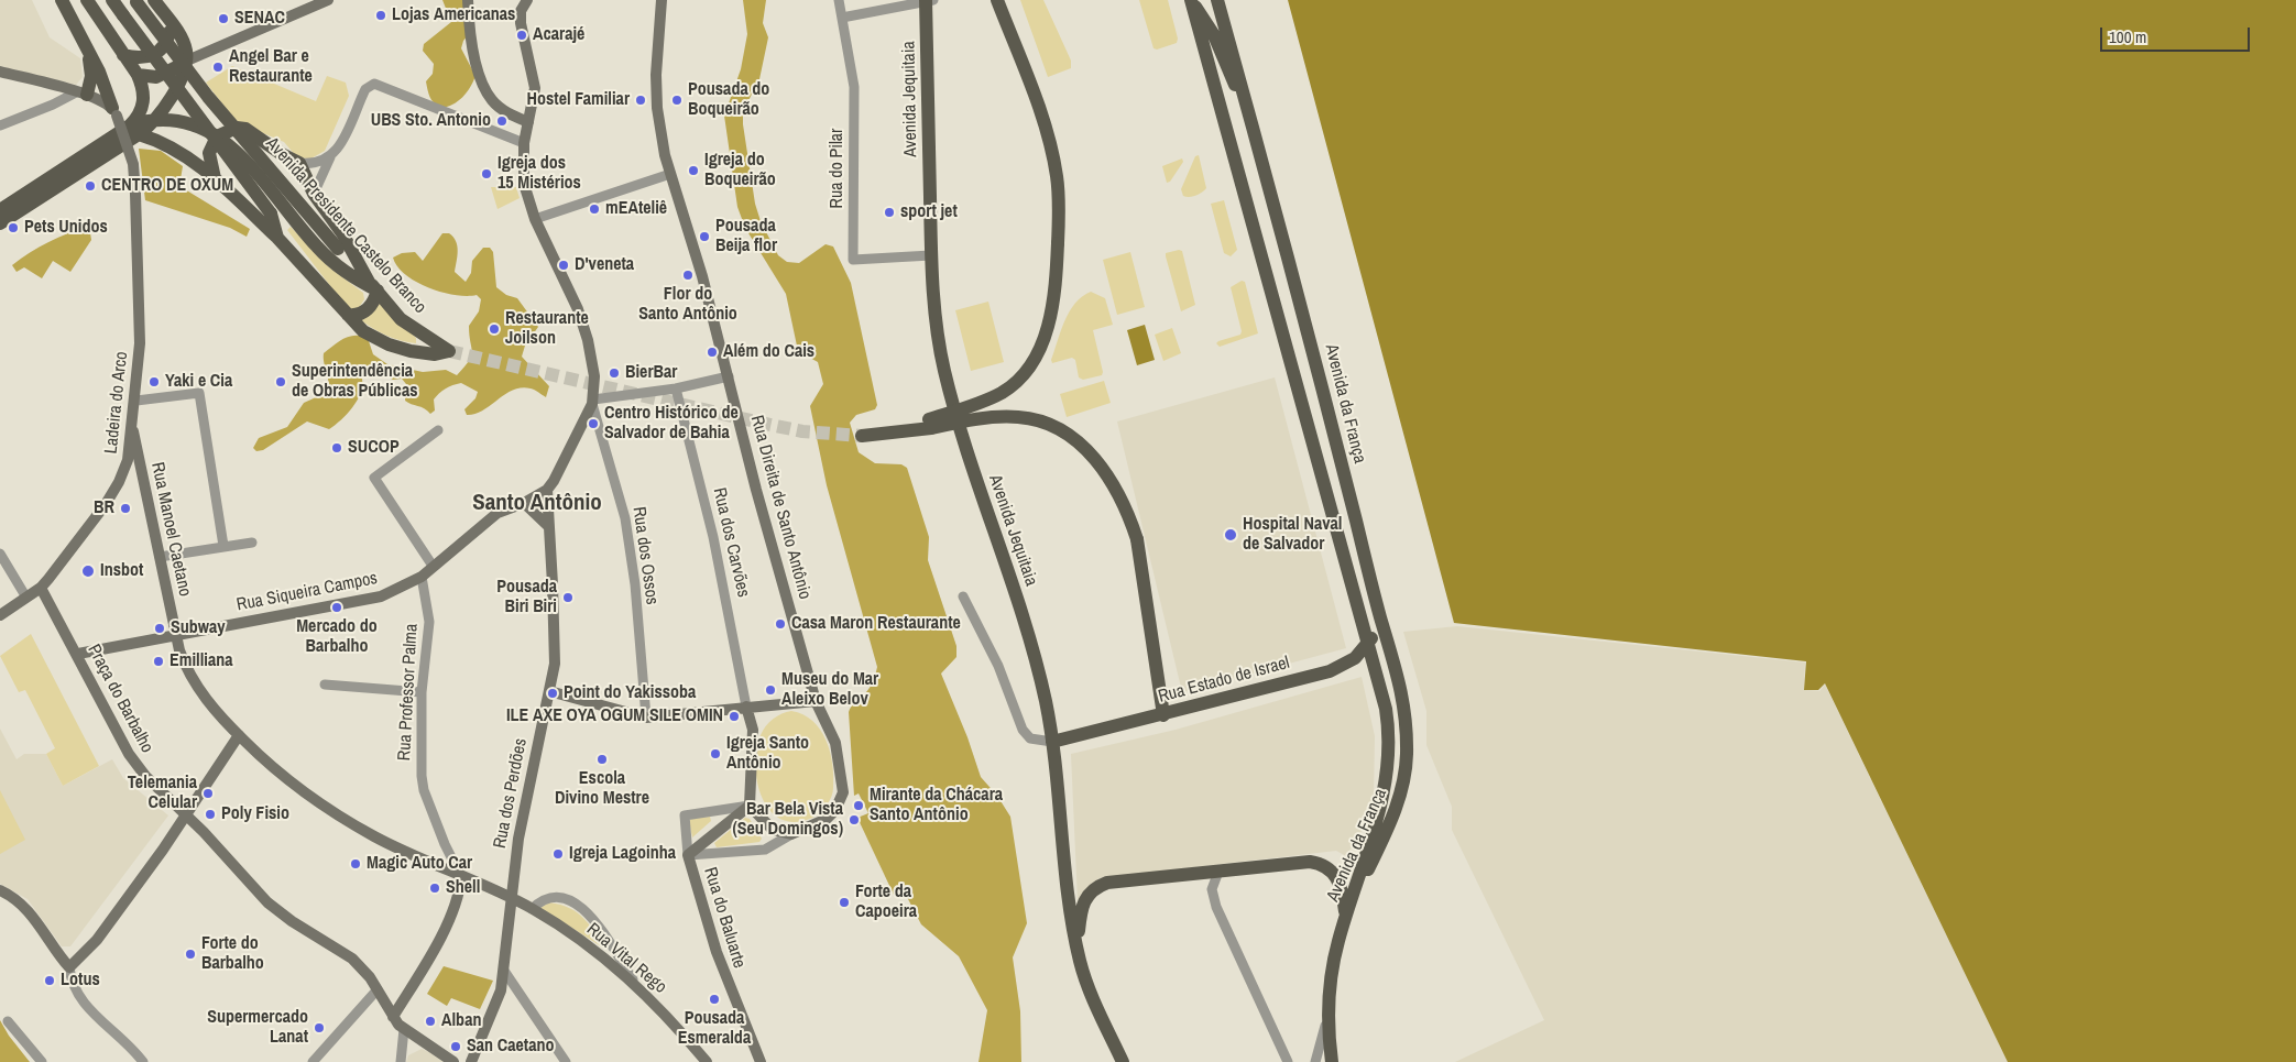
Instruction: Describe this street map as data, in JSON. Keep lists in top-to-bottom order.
{
  "streets": {
    "main road": [
      "Avenida Jequitaia",
      "Avenida Presidente Castelo Branco",
      "Avenida da França",
      "Rua Estado de Israel"
    ],
    "street": [
      "Rua do Pilar",
      "Ladeira do Arco",
      "Rua Direita de Santo Antônio",
      "Rua Manoel Caetano",
      "Rua dos Carvões",
      "Rua dos Ossos",
      "Rua Siqueira Campos",
      "Rua Professor Palma",
      "Praça do Barbalho",
      "Rua dos Perdões",
      "Rua do Baluarte",
      "Rua Vital Rego"
    ]
  },
  "crossings": [
    ["Avenida Jequitaia", "Rua do Pilar"],
    ["Avenida Jequitaia", "Rua Estado de Israel"],
    ["Ladeira do Arco", "Rua Manoel Caetano"],
    ["Ladeira do Arco", "Praça do Barbalho"],
    ["Avenida da França", "Rua Estado de Israel"],
    ["Rua Manoel Caetano", "Rua Siqueira Campos"],
    ["Rua Manoel Caetano", "Rua Vital Rego"],
    ["Rua Siqueira Campos", "Rua Professor Palma"],
    ["Rua Siqueira Campos", "Praça do Barbalho"],
    ["Rua Siqueira Campos", "Rua dos Perdões"],
    ["Rua Professor Palma", "Rua Vital Rego"],
    ["Rua dos Perdões", "Rua Vital Rego"]
  ],
  "districts": ["Santo Antônio"],
  "places": [
    "Lojas Americanas",
    "SENAC",
    "Acarajé",
    "Angel Bar e Restaurante",
    "Hostel Familiar",
    "Pousada do Boqueirão",
    "UBS Sto. Antonio",
    "Igreja do Boqueirão",
    "Igreja dos 15 Mistérios",
    "CENTRO DE OXUM",
    "mEAteliê",
    "sport jet",
    "Pets Unidos",
    "Pousada Beija flor",
    "D'veneta",
    "Flor do Santo Antônio",
    "Restaurante Joilson",
    "Além do Cais",
    "BierBar",
    "Yaki e Cia",
    "Superintendência de Obras Públicas",
    "Centro Histórico de Salvador de Bahia",
    "SUCOP",
    "BR",
    "Hospital Naval de Salvador",
    "Insbot",
    "Pousada Biri Biri",
    "Mercado do Barbalho",
    "Casa Maron Restaurante",
    "Subway",
    "Emilliana",
    "Museu do Mar Aleixo Belov",
    "Point do Yakissoba",
    "ILE AXE OYA OGUM SILE OMIN",
    "Igreja Santo Antônio",
    "Escola Divino Mestre",
    "Telemania Celular",
    "Mirante da Chácara Santo Antônio",
    "Poly Fisio",
    "Bar Bela Vista (Seu Domingos)",
    "Igreja Lagoinha",
    "Magic Auto Car",
    "Shell",
    "Forte da Capoeira",
    "Forte do Barbalho",
    "Lotus",
    "Pousada Esmeralda",
    "Alban",
    "Supermercado Lanat",
    "San Caetano"
  ],
  "scale_bar": "100 m"
}
